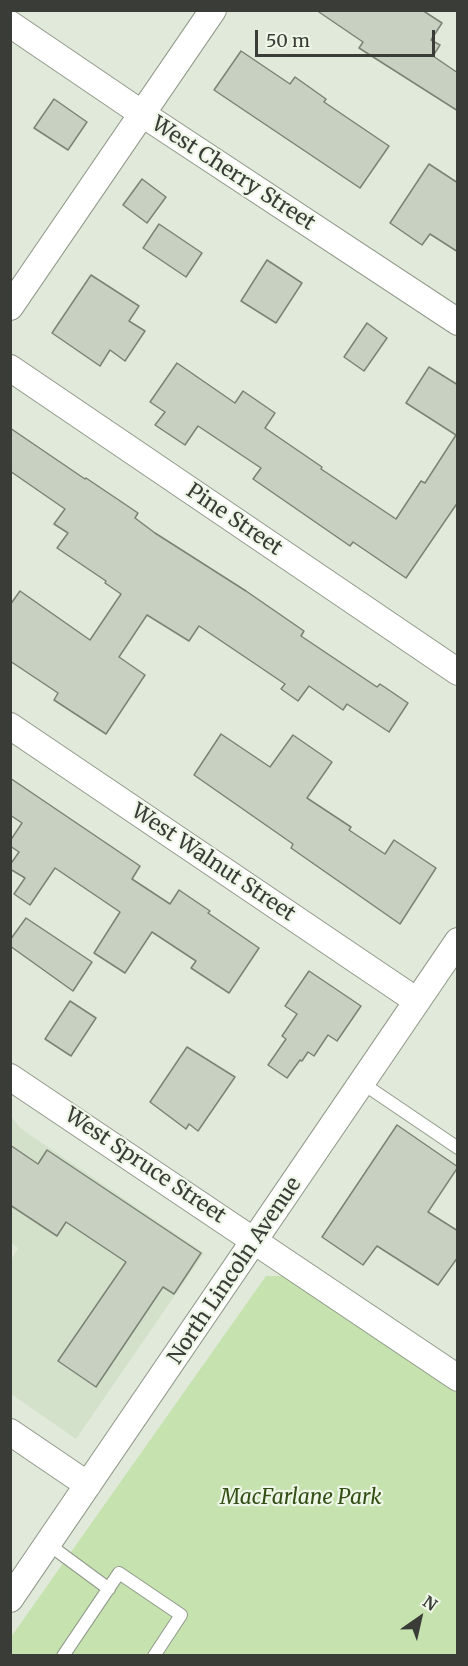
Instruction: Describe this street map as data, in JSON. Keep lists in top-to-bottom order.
{
  "streets": {
    "street": [
      "West Cherry Street",
      "Pine Street",
      "West Walnut Street",
      "West Spruce Street",
      "North Lincoln Avenue"
    ]
  },
  "crossings": [
    ["West Walnut Street", "North Lincoln Avenue"],
    ["West Spruce Street", "North Lincoln Avenue"]
  ],
  "parks": ["MacFarlane Park"],
  "scale_bar": "50 m",
  "north": "top right"
}
